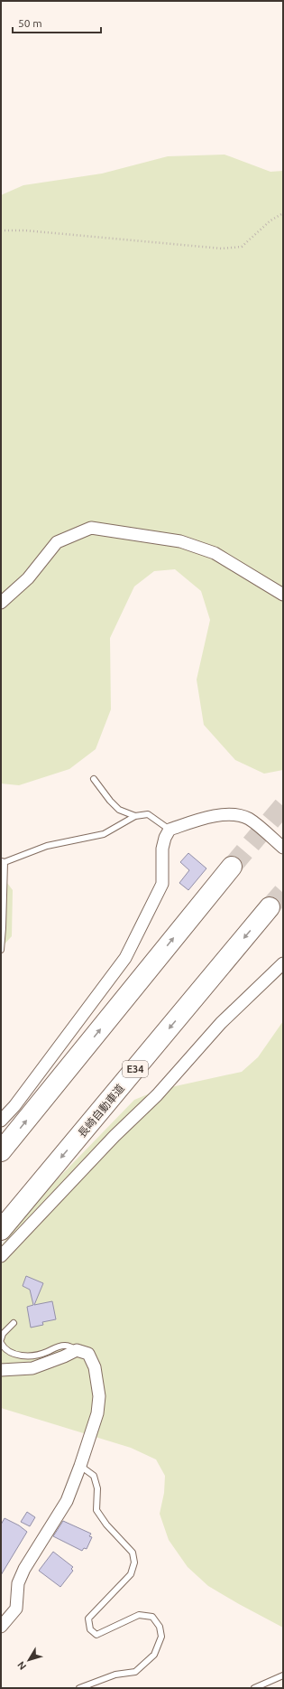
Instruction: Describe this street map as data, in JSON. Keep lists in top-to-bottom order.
{
  "streets": {
    "highway": ["E34", "長崎自動車道"]
  },
  "scale_bar": "50 m",
  "north": "bottom left"
}
